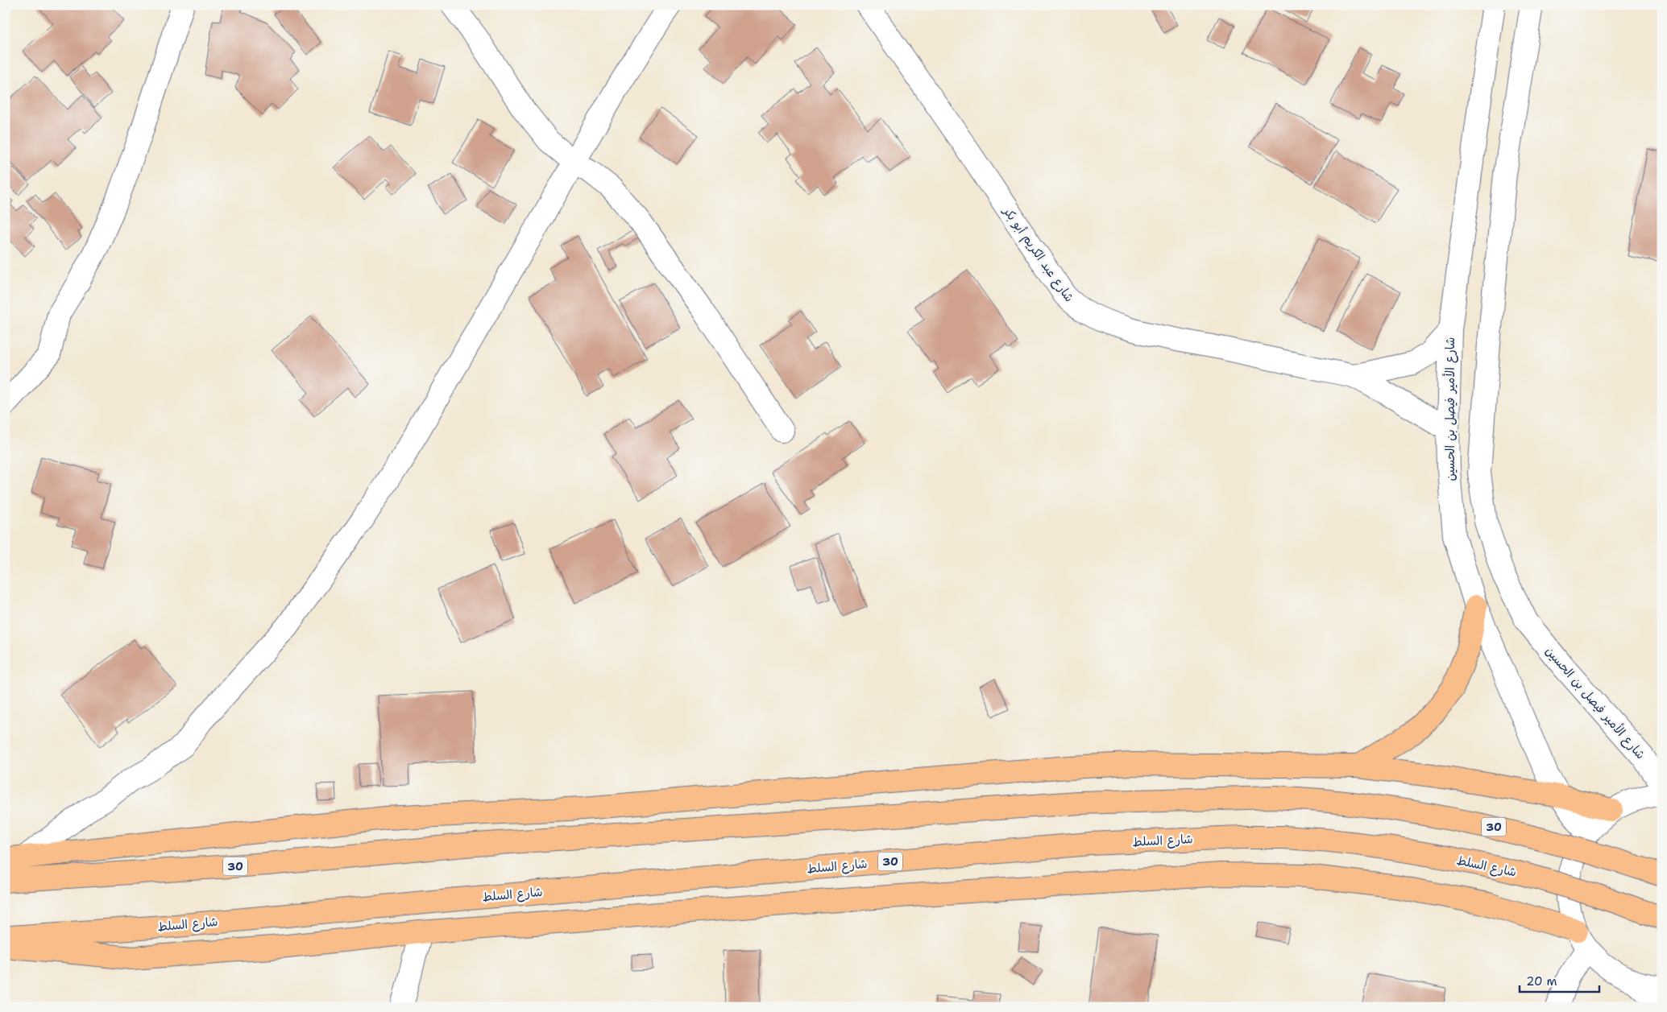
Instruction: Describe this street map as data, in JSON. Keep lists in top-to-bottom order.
{
  "streets": {
    "main road": ["30", "شارع السلط"],
    "street": ["شارع عبد الكريم أبو بكر", "شارع الأمير فيصل بن الحسين"]
  },
  "crossings": [
    ["شارع عبد الكريم أبو بكر", "شارع الأمير فيصل بن الحسين"]
  ],
  "scale_bar": "20 m"
}
